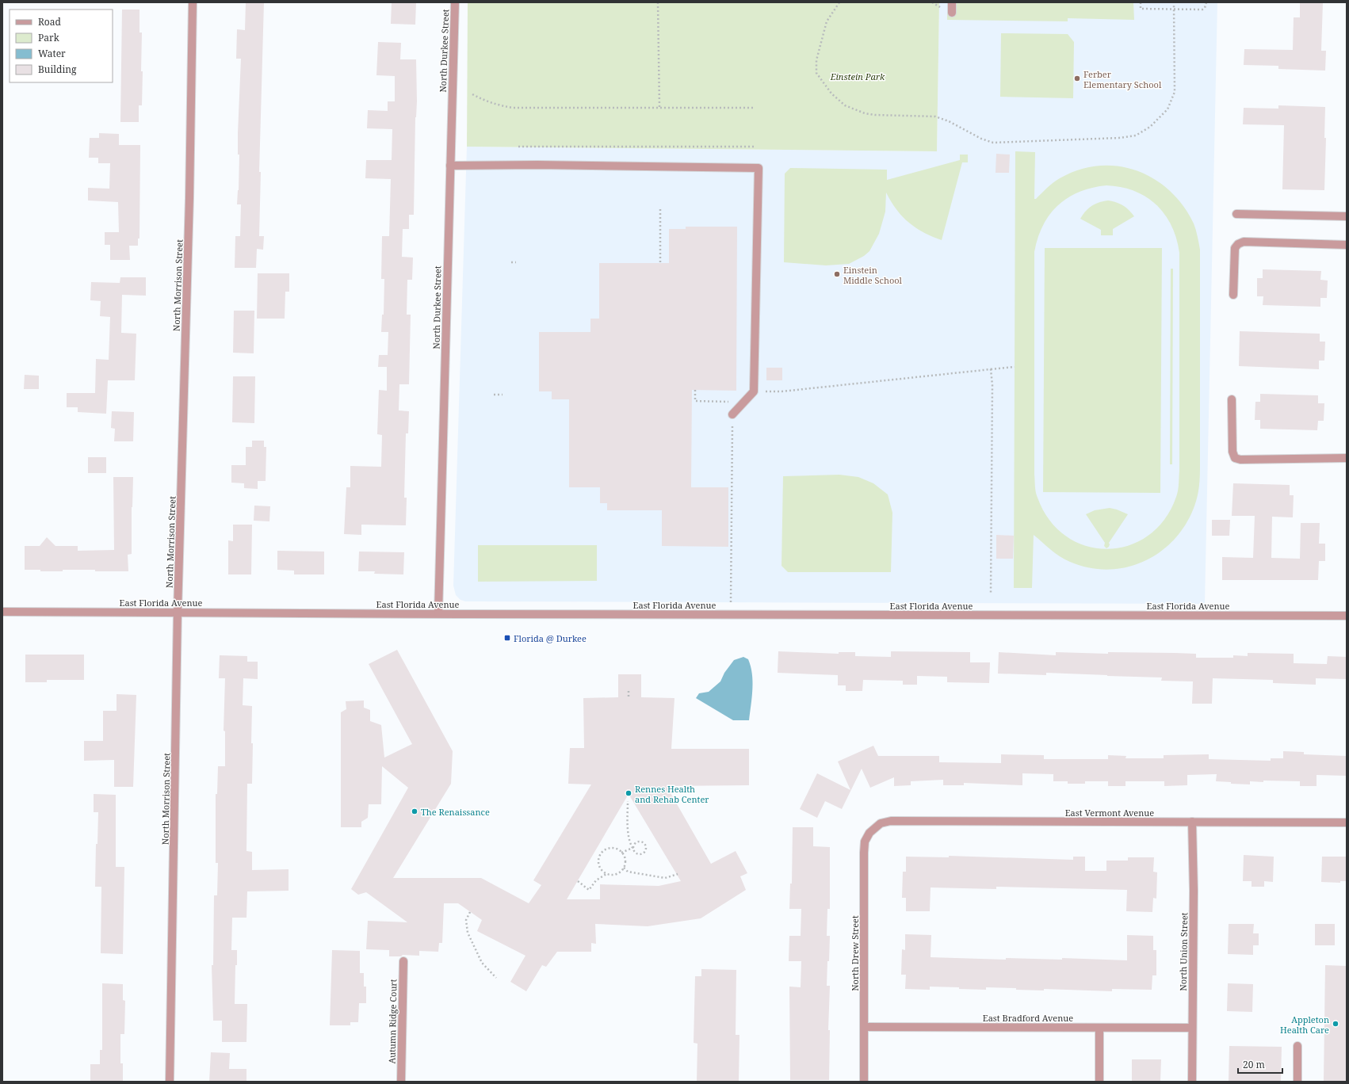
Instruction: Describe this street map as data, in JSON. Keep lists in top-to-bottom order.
{
  "streets": {
    "street": [
      "North Durkee Street",
      "North Morrison Street",
      "East Florida Avenue",
      "East Vermont Avenue",
      "North Union Street",
      "North Drew Street",
      "East Bradford Avenue",
      "Autumn Ridge Court"
    ]
  },
  "crossings": [
    ["North Durkee Street", "East Florida Avenue"],
    ["North Morrison Street", "East Florida Avenue"],
    ["East Vermont Avenue", "North Union Street"],
    ["East Vermont Avenue", "North Drew Street"],
    ["North Union Street", "East Bradford Avenue"],
    ["North Drew Street", "East Bradford Avenue"]
  ],
  "parks": ["Einstein Park"],
  "places": {
    "other": [
      "Ferber Elementary School",
      "Einstein Middle School",
      "Rennes Health and Rehab Center",
      "The Renaissance",
      "Appleton Health Care"
    ],
    "transit": ["Florida @ Durkee"]
  },
  "legend": [
    "Road",
    "Park",
    "Water",
    "Building"
  ],
  "scale_bar": "20 m"
}
